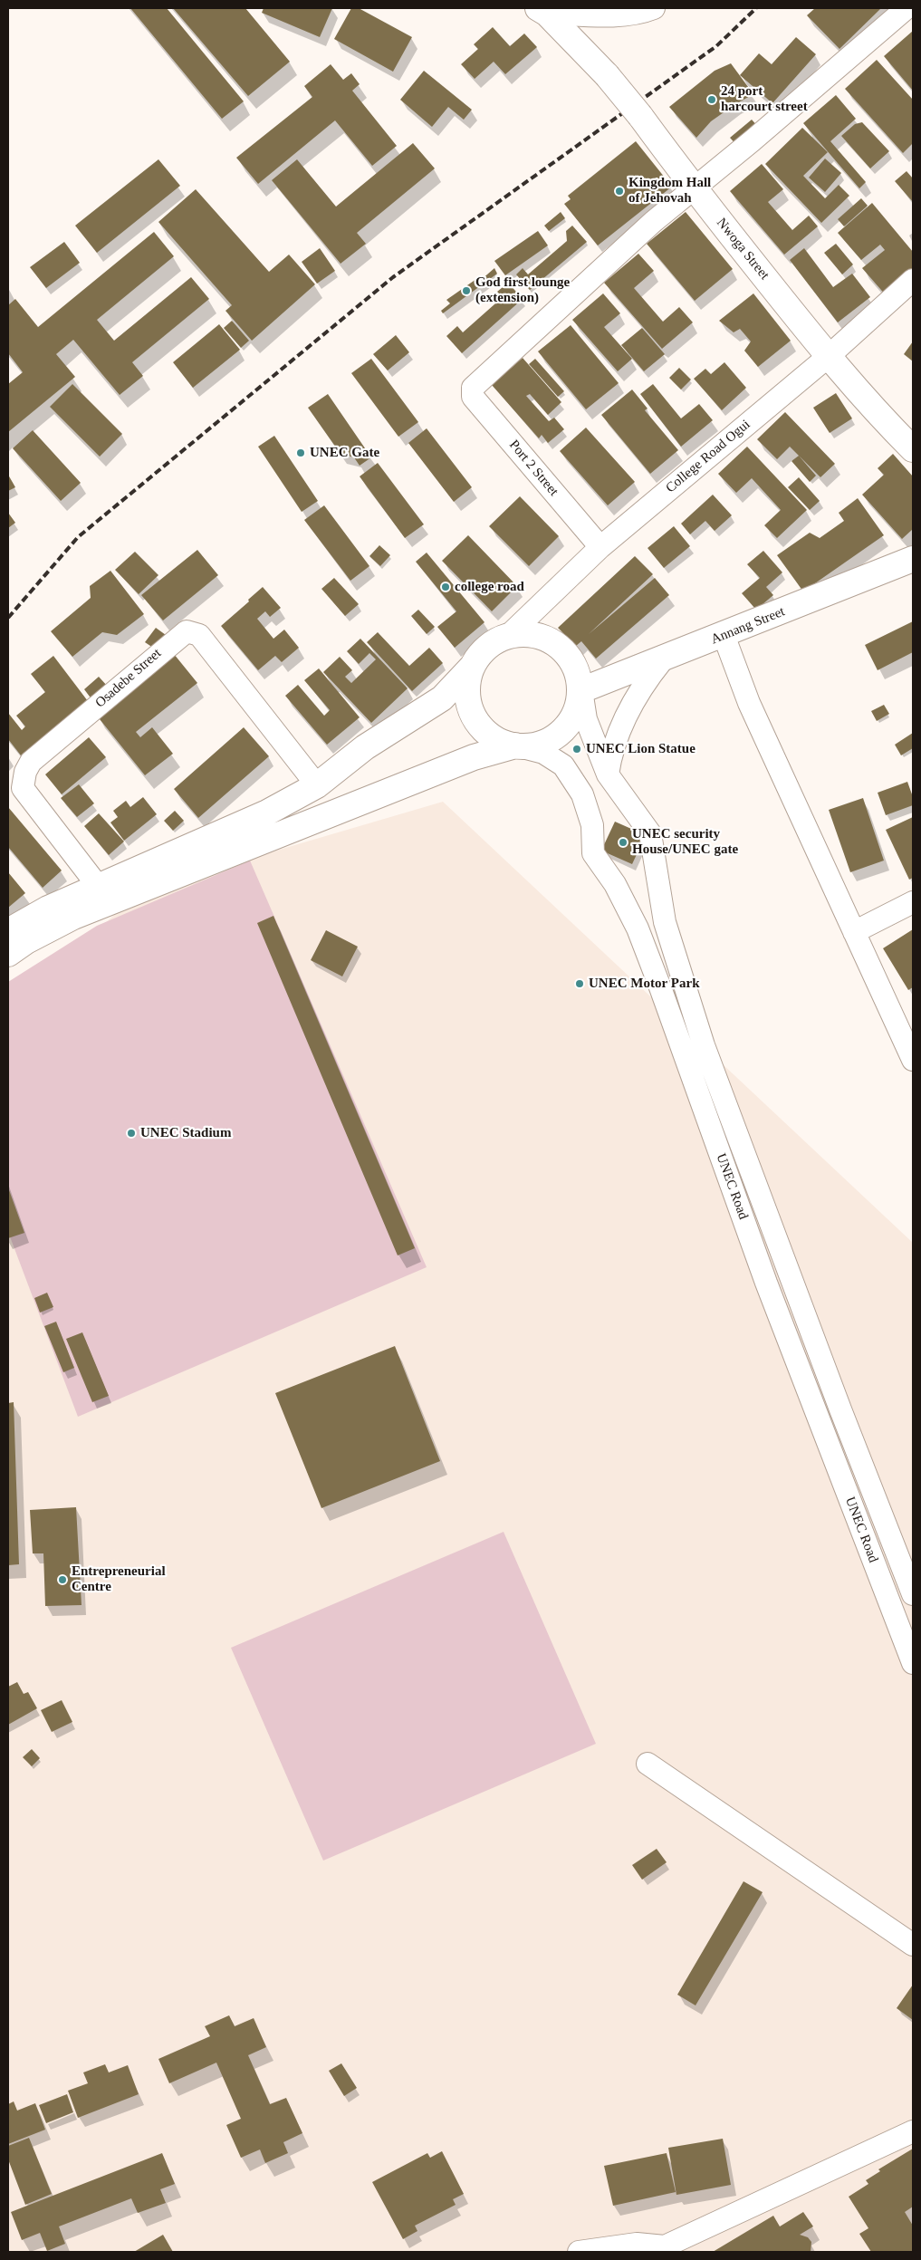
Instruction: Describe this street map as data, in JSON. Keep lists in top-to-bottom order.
{
  "streets": {
    "main road": ["Nwoga Street", "Annang Street"],
    "street": [
      "College Road Ogui",
      "Port 2 Street",
      "Osadebe Street",
      "UNEC Road"
    ]
  },
  "crossings": [
    ["Nwoga Street", "College Road Ogui"],
    ["Nwoga Street", "Port 2 Street"],
    ["College Road Ogui", "Port 2 Street"],
    ["College Road Ogui", "Annang Street"],
    ["College Road Ogui", "UNEC Road"],
    ["Annang Street", "UNEC Road"]
  ],
  "places": [
    "24 port harcourt street",
    "Kingdom Hall of Jehovah",
    "God first lounge (extension)",
    "UNEC Gate",
    "college road",
    "UNEC Lion Statue",
    "UNEC security House/UNEC gate",
    "UNEC Motor Park",
    "UNEC Stadium",
    "Entrepreneurial Centre"
  ]
}
